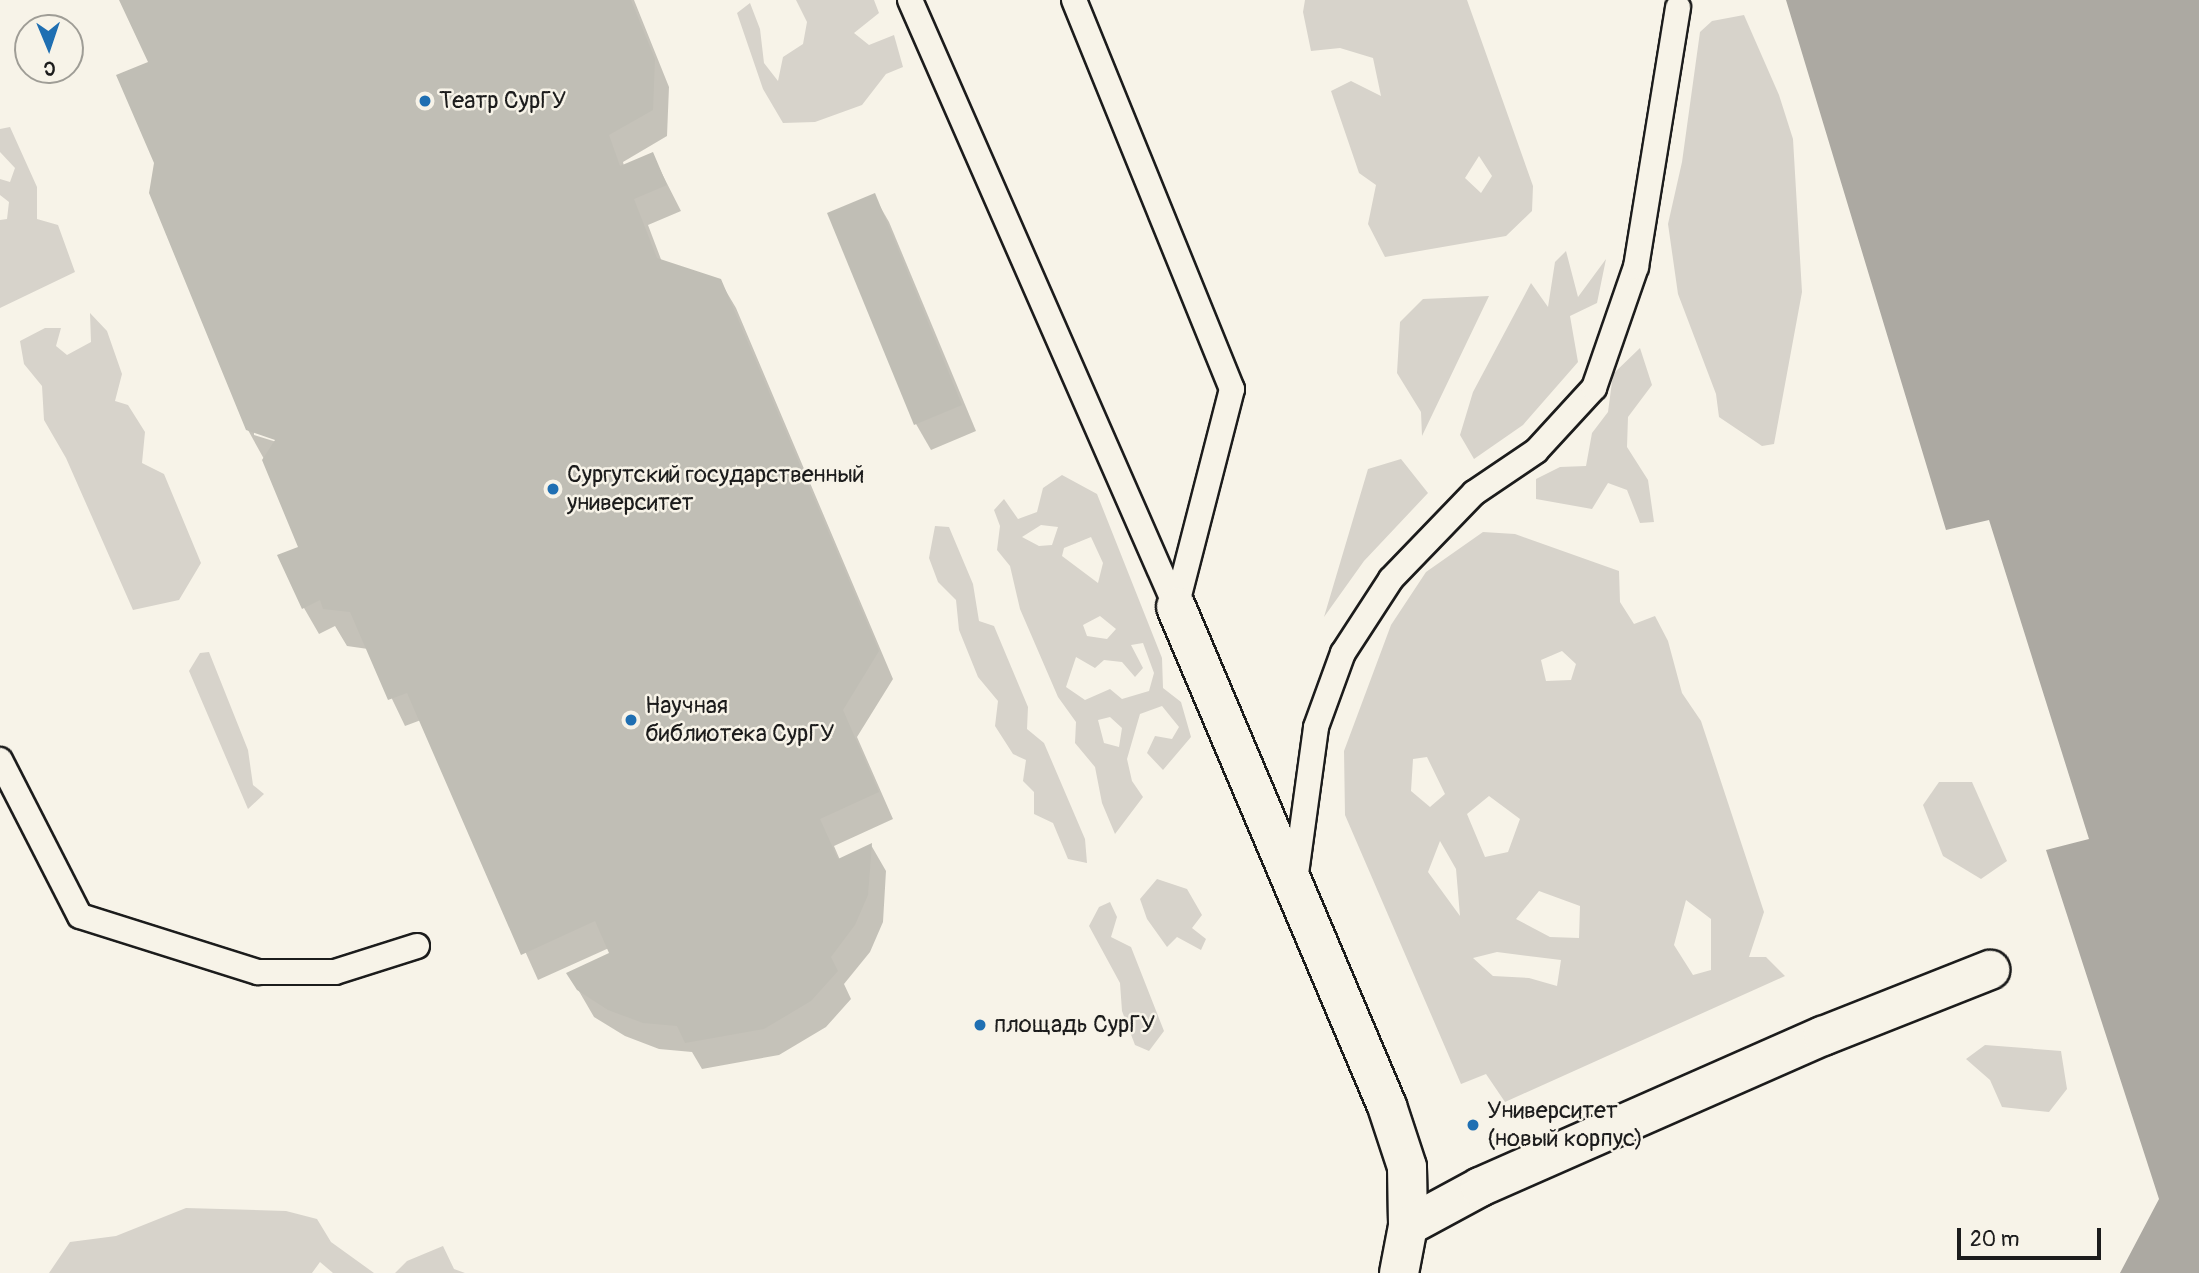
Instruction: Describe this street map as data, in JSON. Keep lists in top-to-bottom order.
{
  "places": [
    "Театр СурГУ",
    "Сургутский государственный университет",
    "Научная библиотека СурГУ",
    "площадь СурГУ",
    "Университет (новый корпус)"
  ],
  "scale_bar": "20 m",
  "north": "bottom"
}
